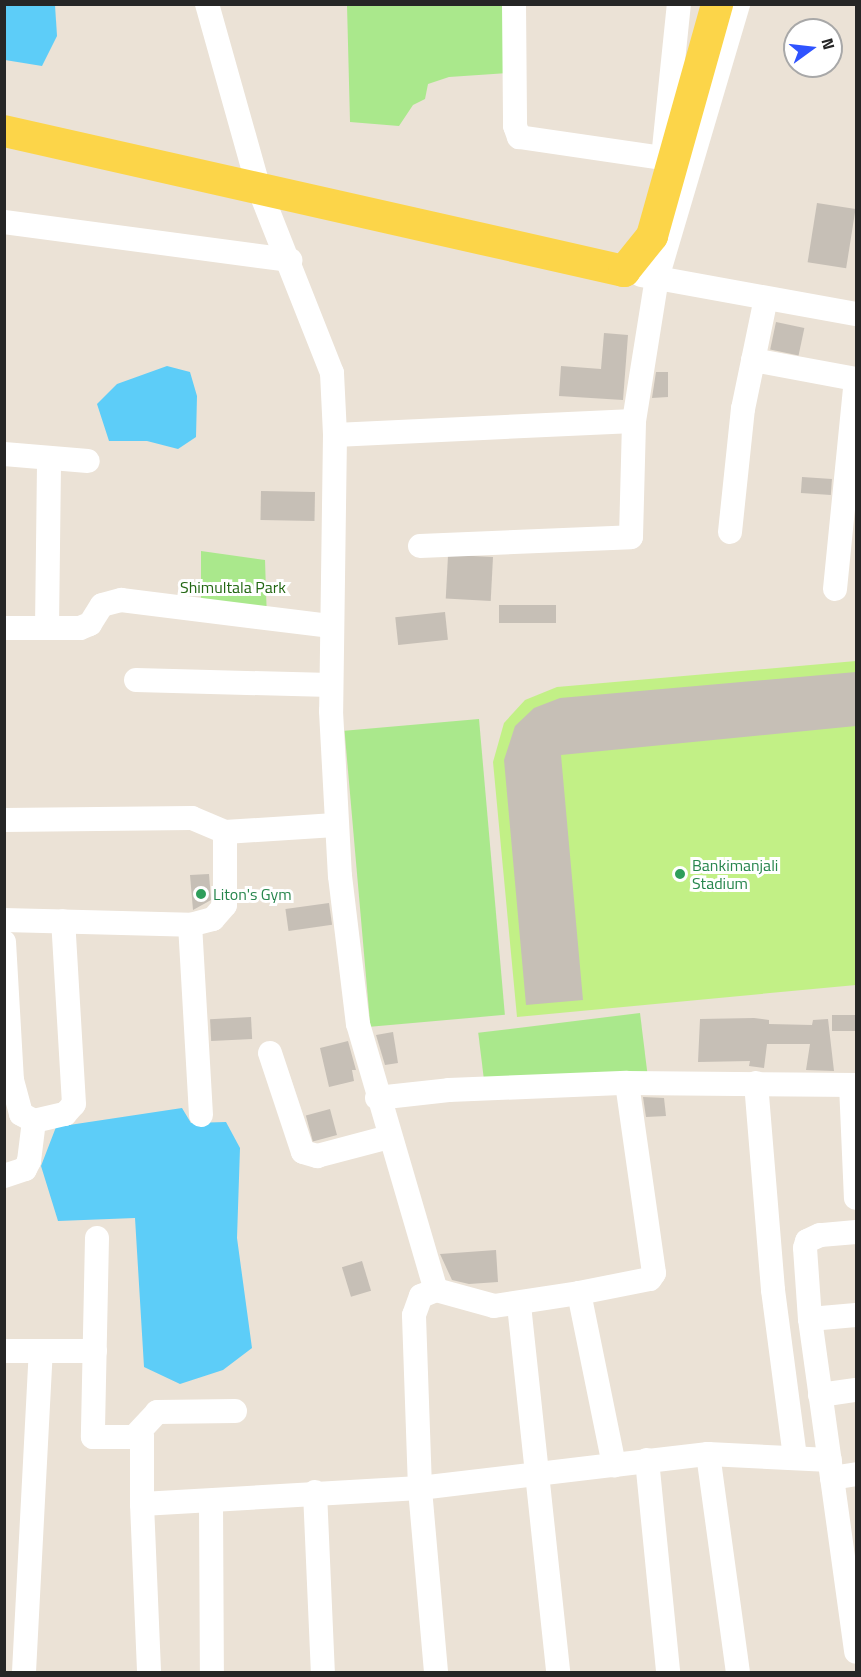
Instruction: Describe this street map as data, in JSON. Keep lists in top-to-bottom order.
{
  "parks": ["Shimultala Park"],
  "places": ["Bankimanjali Stadium", "Liton's Gym"],
  "north": "right"
}
